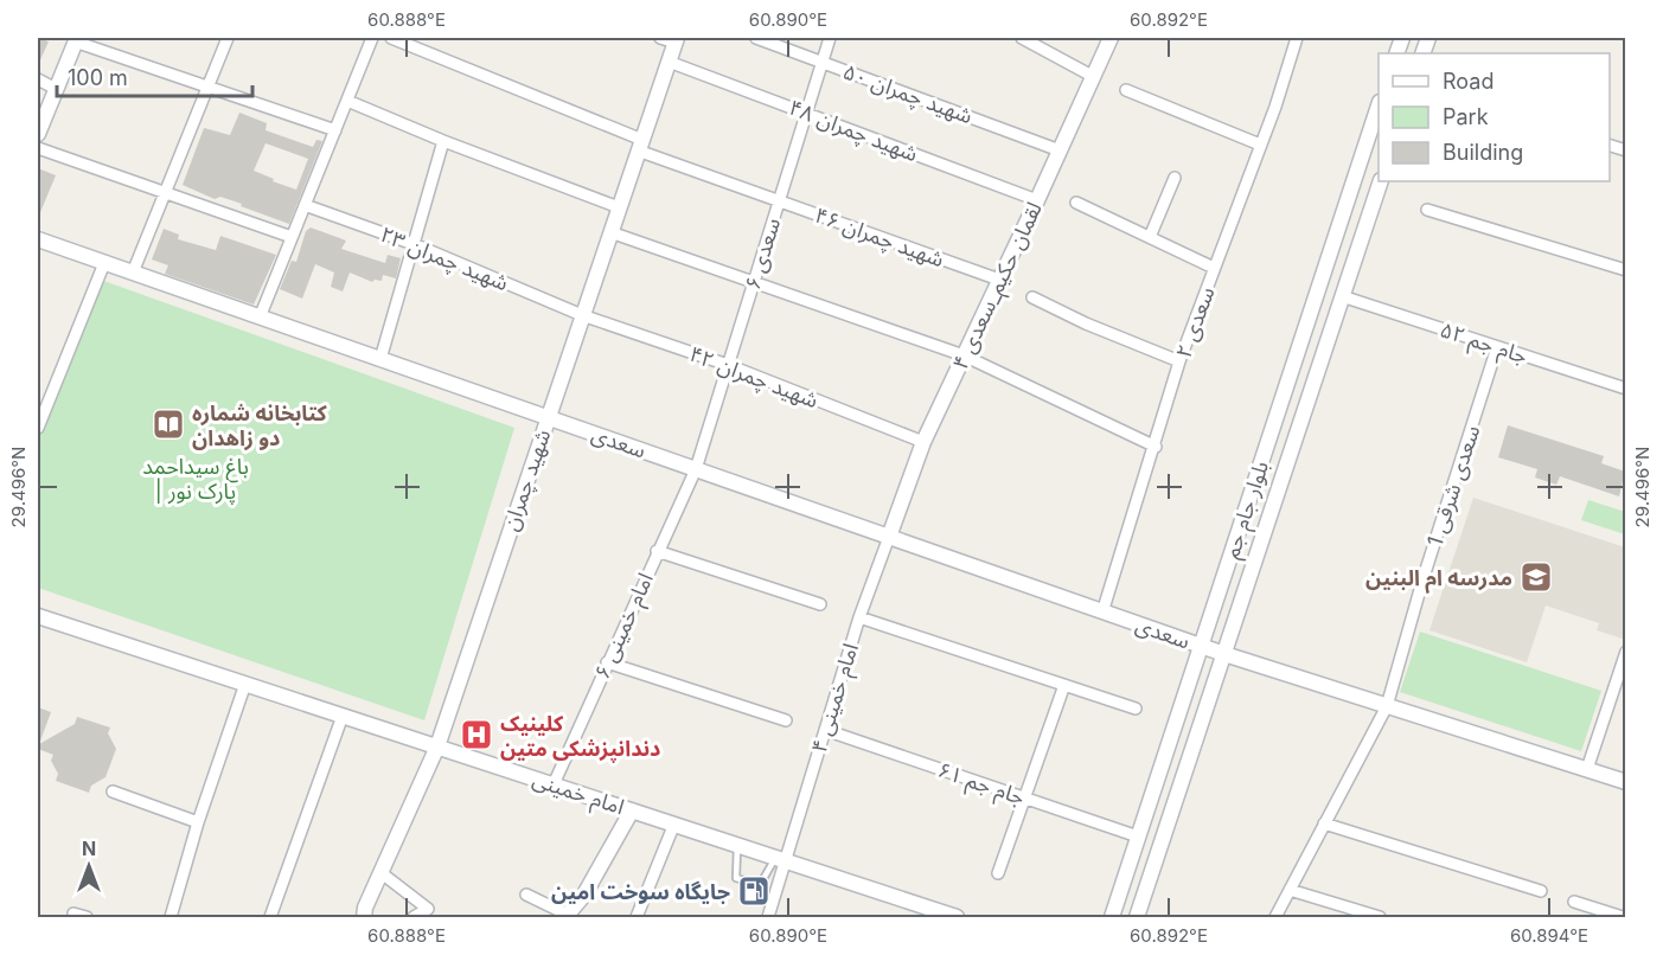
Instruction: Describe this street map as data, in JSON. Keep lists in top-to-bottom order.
{
  "streets": {
    "main road": [
      "لقمان حکیم_سعدی ۴",
      "سعدی",
      "شهید چمران",
      "بلوار جام جم",
      "امام خمینی"
    ],
    "street": [
      "شهید چمران ۵۰",
      "شهید چمران ۴۸",
      "شهید چمران ۴۶",
      "سعدی ۶",
      "شهید چمران ۲۳",
      "سعدی ۲",
      "جام جم ۵۲",
      "شهید چمران ۴۲",
      "سعدی شرقی 1",
      "امام خمینی ۶",
      "امام خمینی ۴",
      "جام جم ۶۱"
    ]
  },
  "crossings": [
    ["شهید چمران ۵۰", "سعدی ۶"],
    ["شهید چمران ۵۰", "لقمان حکیم_سعدی ۴"],
    ["شهید چمران ۴۸", "سعدی ۶"],
    ["شهید چمران ۴۸", "لقمان حکیم_سعدی ۴"],
    ["شهید چمران ۴۸", "شهید چمران"],
    ["شهید چمران ۴۶", "سعدی ۶"],
    ["شهید چمران ۴۶", "لقمان حکیم_سعدی ۴"],
    ["شهید چمران ۴۶", "شهید چمران"],
    ["سعدی ۶", "شهید چمران ۴۲"],
    ["سعدی ۶", "سعدی"],
    ["سعدی ۶", "امام خمینی ۶"],
    ["شهید چمران ۲۳", "شهید چمران ۴۲"],
    ["شهید چمران ۲۳", "شهید چمران"],
    ["لقمان حکیم_سعدی ۴", "شهید چمران ۴۲"],
    ["لقمان حکیم_سعدی ۴", "سعدی"],
    ["لقمان حکیم_سعدی ۴", "امام خمینی ۴"],
    ["سعدی ۲", "سعدی"],
    ["جام جم ۵۲", "سعدی شرقی 1"],
    ["جام جم ۵۲", "بلوار جام جم"],
    ["شهید چمران ۴۲", "شهید چمران"],
    ["سعدی", "شهید چمران"],
    ["سعدی", "بلوار جام جم"],
    ["سعدی", "امام خمینی ۶"],
    ["سعدی", "امام خمینی ۴"],
    ["شهید چمران", "امام خمینی"],
    ["بلوار جام جم", "جام جم ۶۱"],
    ["امام خمینی ۶", "امام خمینی"],
    ["امام خمینی ۴", "جام جم ۶۱"],
    ["امام خمینی ۴", "امام خمینی"]
  ],
  "parks": ["باغ سیداحمد | پارک نور"],
  "places": {
    "library": ["کتابخانه شماره دو زاهدان"],
    "school or university": ["مدرسه ام البنین"],
    "hospital": ["کلینیک دندانپزشکی متین"],
    "fuel station": ["جایگاه سوخت امین"]
  },
  "legend": ["Road", "Park", "Building"],
  "scale_bar": "100 m",
  "north": "top",
  "coordinates": [
    "60.888°E",
    "60.890°E",
    "60.892°E",
    "29.496°N",
    "60.894°E"
  ]
}
